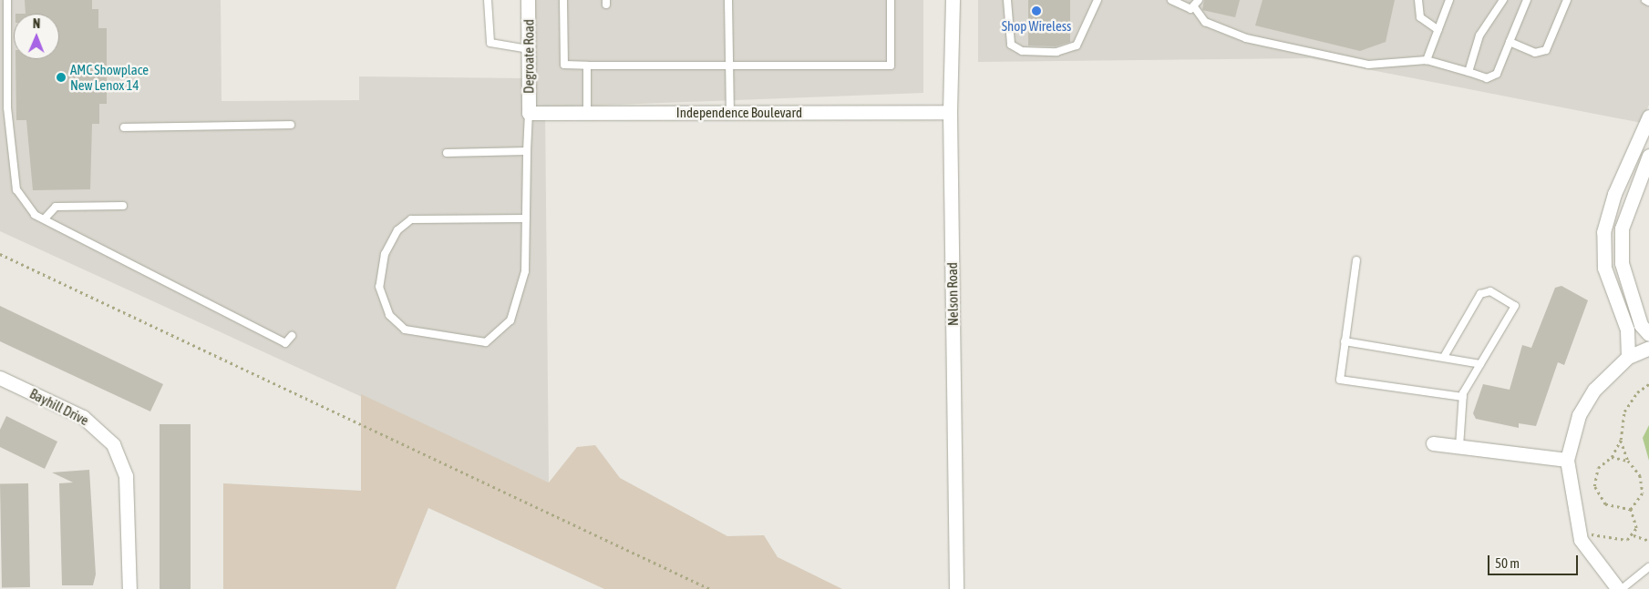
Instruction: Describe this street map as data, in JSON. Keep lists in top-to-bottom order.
{
  "streets": {
    "street": [
      "Degroate Road",
      "Independence Boulevard",
      "Nelson Road",
      "Bayhill Drive"
    ]
  },
  "crossings": [
    ["Degroate Road", "Independence Boulevard"],
    ["Independence Boulevard", "Nelson Road"]
  ],
  "places": ["Shop Wireless", "AMC Showplace New Lenox 14"],
  "scale_bar": "50 m",
  "north": "top"
}
